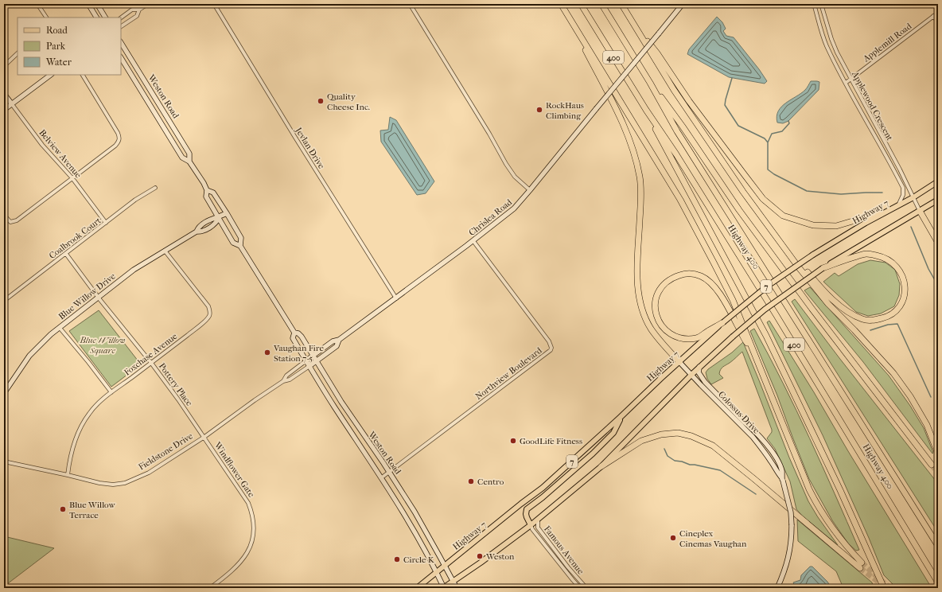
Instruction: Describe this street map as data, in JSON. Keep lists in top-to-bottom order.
{
  "streets": {
    "highway": ["400", "Highway 400"],
    "main road": ["Highway 7", "7"],
    "street": [
      "Applemill Road",
      "Weston Road",
      "Applewood Crescent",
      "Jevlan Drive",
      "Belview Avenue",
      "Chrislea Road",
      "Coalbrook Court",
      "Blue Willow Drive",
      "Foxchase Avenue",
      "Northview Boulevard",
      "Pottery Place",
      "Colossus Drive",
      "Fieldstone Drive",
      "Windflower Gate",
      "Famous Avenue"
    ]
  },
  "crossings": [
    ["Applemill Road", "Applewood Crescent"],
    ["Weston Road", "Highway 7"],
    ["Weston Road", "Chrislea Road"],
    ["Weston Road", "7"],
    ["Weston Road", "Blue Willow Drive"],
    ["Weston Road", "Northview Boulevard"],
    ["Weston Road", "Fieldstone Drive"],
    ["Applewood Crescent", "Highway 7"],
    ["Applewood Crescent", "7"],
    ["Jevlan Drive", "Chrislea Road"],
    ["Belview Avenue", "Coalbrook Court"],
    ["Highway 7", "Colossus Drive"],
    ["Chrislea Road", "Northview Boulevard"],
    ["Chrislea Road", "Fieldstone Drive"],
    ["Coalbrook Court", "Pottery Place"],
    ["7", "Colossus Drive"],
    ["7", "Famous Avenue"],
    ["Blue Willow Drive", "Foxchase Avenue"],
    ["Blue Willow Drive", "Pottery Place"],
    ["Foxchase Avenue", "Pottery Place"],
    ["Foxchase Avenue", "Fieldstone Drive"],
    ["Pottery Place", "Fieldstone Drive"],
    ["Pottery Place", "Windflower Gate"],
    ["Fieldstone Drive", "Windflower Gate"]
  ],
  "parks": ["Blue Willow Square"],
  "places": [
    "Quality Cheese Inc.",
    "RockHaus Climbing",
    "Vaughan Fire Station 7-5",
    "GoodLife Fitness",
    "Centro",
    "Blue Willow Terrace",
    "Cineplex Cinemas Vaughan",
    "Weston",
    "Circle K"
  ],
  "legend": ["Road", "Park", "Water"]
}
